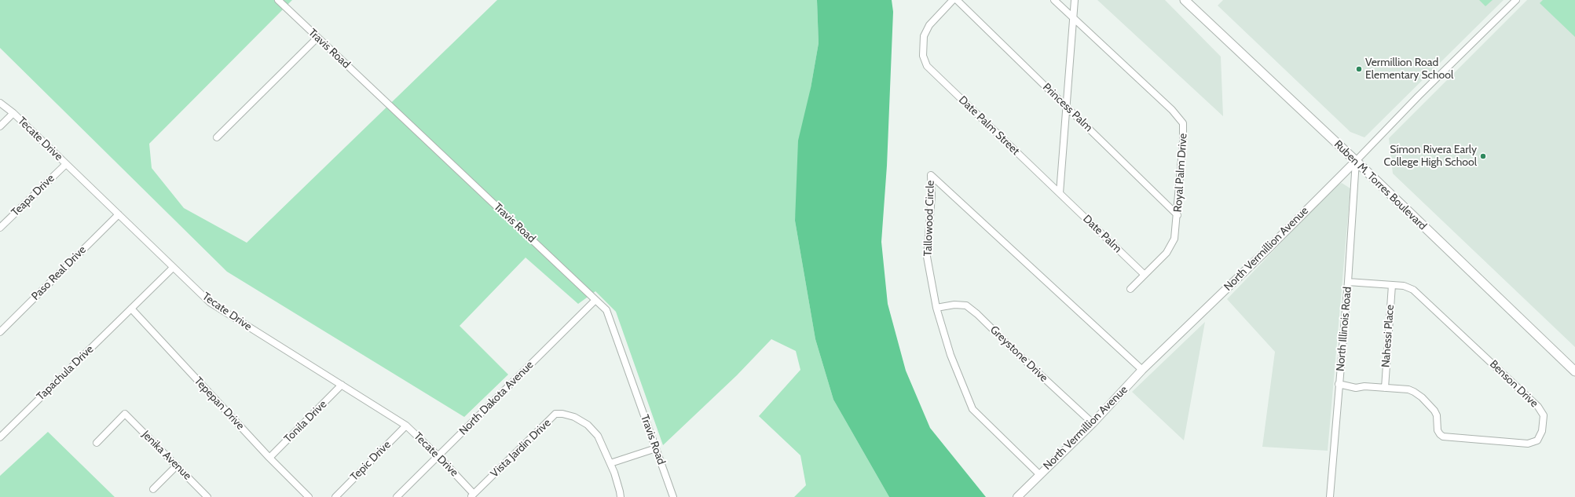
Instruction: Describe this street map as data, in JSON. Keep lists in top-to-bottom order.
{
  "streets": {
    "main road": ["Ruben M. Torres Boulevard"],
    "street": [
      "Travis Road",
      "Princess Palm",
      "Date Palm Street",
      "Tecate Drive",
      "Royal Palm Drive",
      "Teapa Drive",
      "Tallowood Circle",
      "Date Palm",
      "North Vermillion Avenue",
      "Paso Real Drive",
      "North Illinois Road",
      "Nahessi Place",
      "Greystone Drive",
      "Tapachula Drive",
      "Benson Drive",
      "North Dakota Avenue",
      "Tepepan Drive",
      "Tonila Drive",
      "Vista Jardin Drive",
      "Jenika Avenue",
      "Tepic Drive"
    ]
  },
  "crossings": [
    ["Travis Road", "North Dakota Avenue"],
    ["Princess Palm", "Royal Palm Drive"],
    ["Date Palm Street", "Date Palm"],
    ["Tecate Drive", "Teapa Drive"],
    ["Tecate Drive", "Paso Real Drive"],
    ["Tecate Drive", "Tapachula Drive"],
    ["Tecate Drive", "North Dakota Avenue"],
    ["Tecate Drive", "Tonila Drive"],
    ["Tecate Drive", "Vista Jardin Drive"],
    ["Tecate Drive", "Tepic Drive"],
    ["Royal Palm Drive", "Date Palm"],
    ["Ruben M. Torres Boulevard", "North Vermillion Avenue"],
    ["Ruben M. Torres Boulevard", "North Illinois Road"],
    ["Tallowood Circle", "North Vermillion Avenue"],
    ["Tallowood Circle", "Greystone Drive"],
    ["North Vermillion Avenue", "North Illinois Road"],
    ["North Vermillion Avenue", "Greystone Drive"],
    ["North Illinois Road", "Benson Drive"],
    ["Nahessi Place", "Benson Drive"],
    ["Tapachula Drive", "Tepepan Drive"],
    ["Tepepan Drive", "Tonila Drive"]
  ],
  "places": ["Vermillion Road Elementary School", "Símon Rivera Early College High School"]
}
